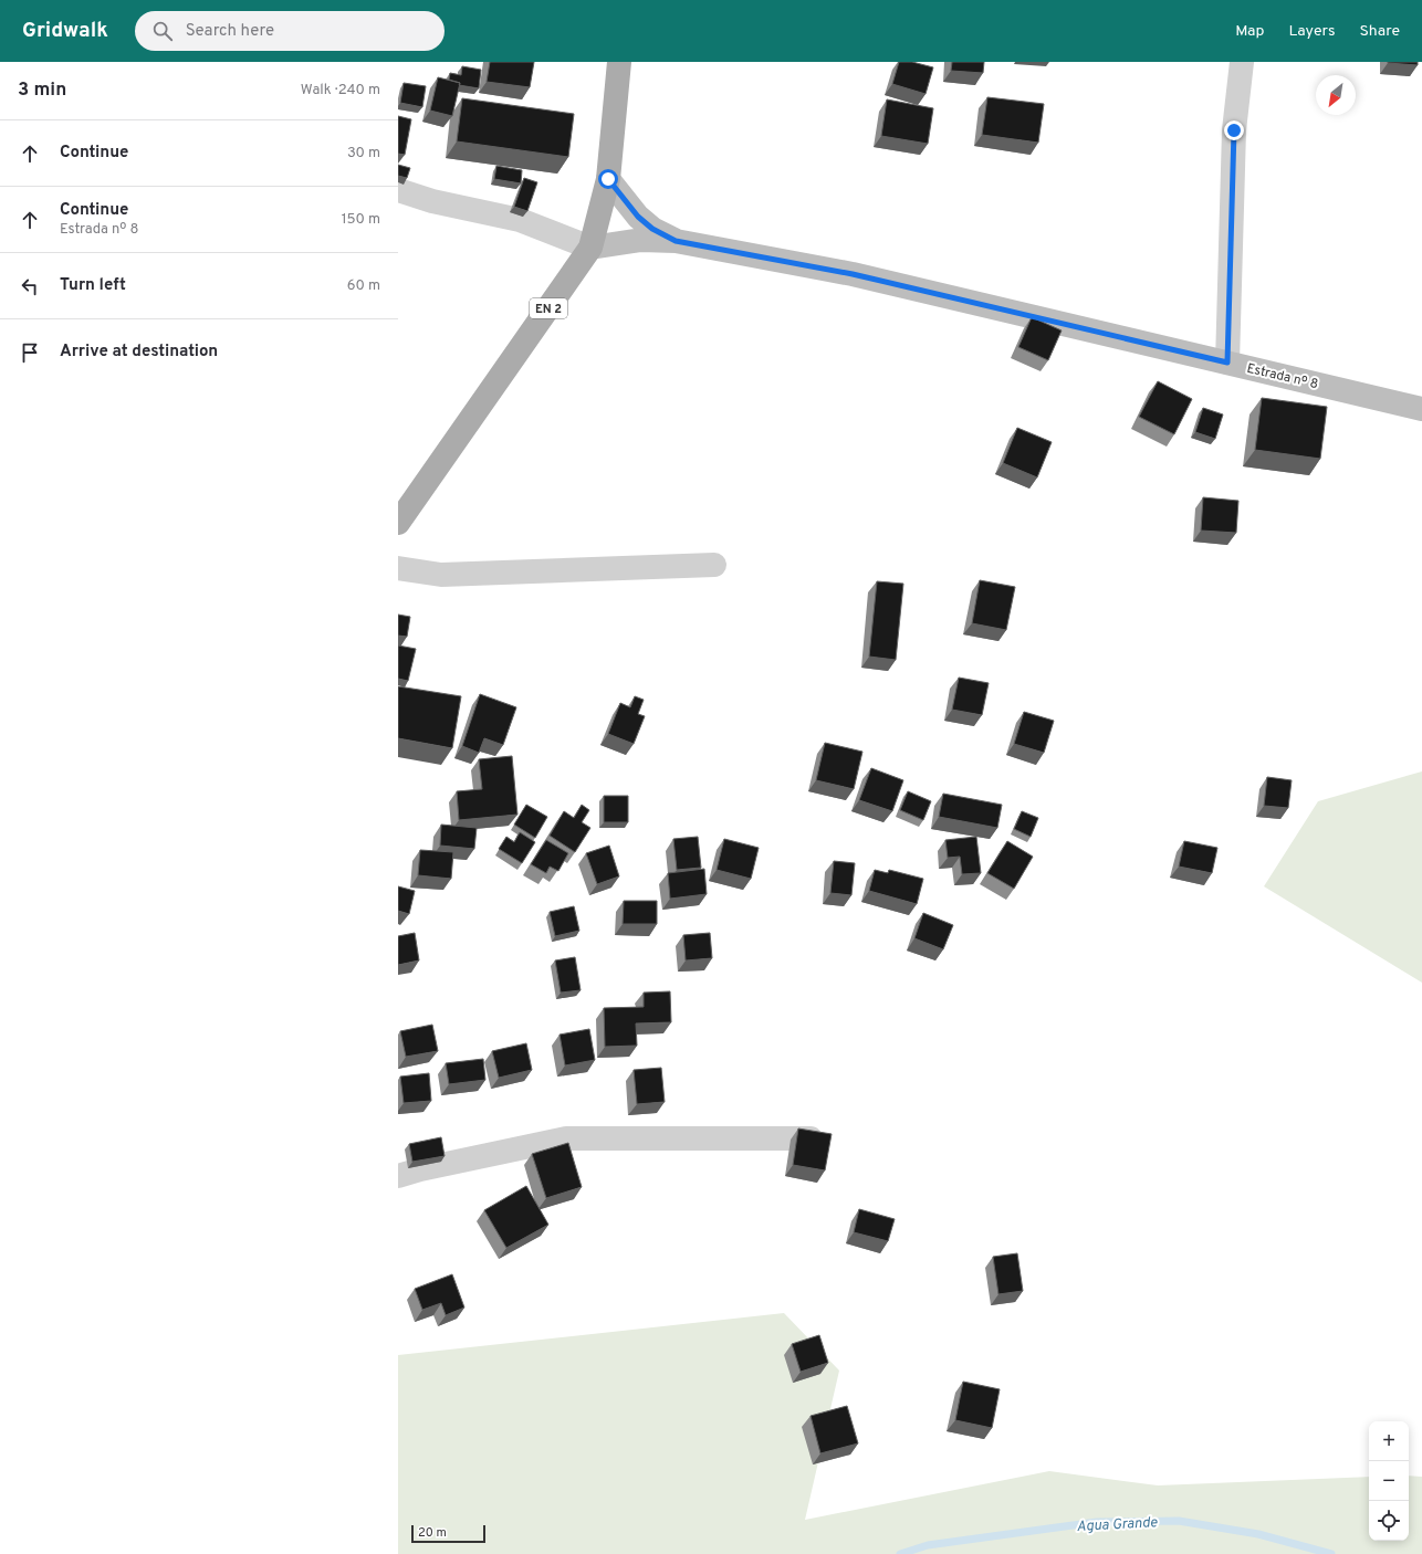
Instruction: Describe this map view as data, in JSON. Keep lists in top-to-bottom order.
{
  "streets": {
    "main road": ["EN 2", "Estrada nº 8"]
  },
  "water": ["Agua Grande"],
  "scale_bar": "20 m",
  "north": "bottom left",
  "page": {
    "header": "Gridwalk",
    "search": "Search here",
    "nav": ["Map", "Layers", "Share"],
    "heading": ["3 min", "Walk · 240 m"],
    "list": [
      ["Continue", "30 m"],
      ["Continue", "Estrada nº 8", "150 m"],
      ["Turn left", "60 m"],
      "Arrive at destination"
    ],
    "map_buttons": ["+", "−"],
    "scale": "20 m"
  }
}
